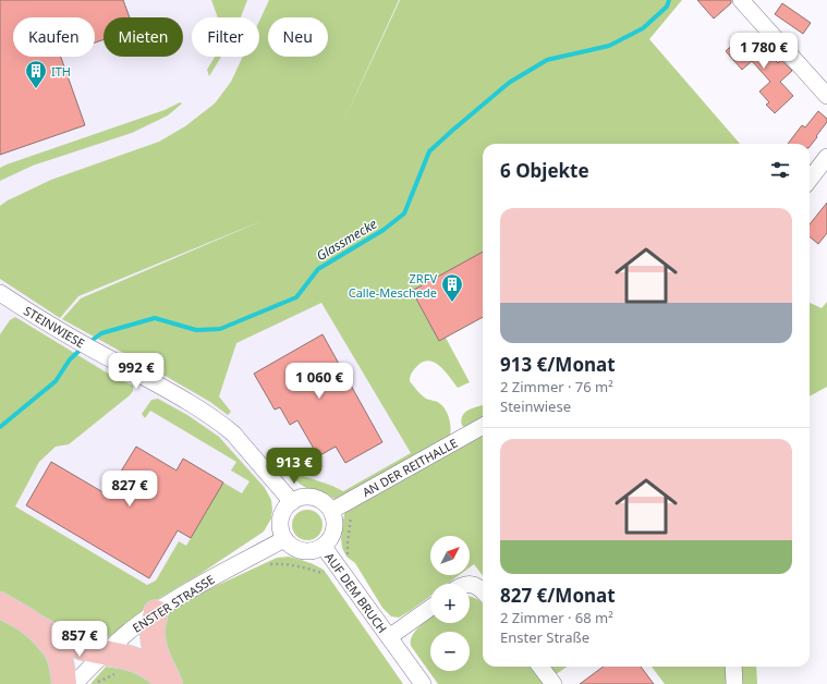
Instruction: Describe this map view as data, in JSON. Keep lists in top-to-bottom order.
{
  "streets": {
    "street": [
      "STEINWIESE",
      "AN DER REITHALLE",
      "AUF DEM BRUCH",
      "ENSTER STRASSE"
    ]
  },
  "crossings": [
    ["STEINWIESE", "AN DER REITHALLE"],
    ["STEINWIESE", "AUF DEM BRUCH"],
    ["STEINWIESE", "ENSTER STRASSE"],
    ["AN DER REITHALLE", "AUF DEM BRUCH"],
    ["AN DER REITHALLE", "ENSTER STRASSE"],
    ["AUF DEM BRUCH", "ENSTER STRASSE"]
  ],
  "water": ["Glassmecke"],
  "places": {
    "building": ["ITH", "ZRFV Calle-Meschede"]
  },
  "north": "top right",
  "page": {
    "chip": [
      "Kaufen",
      "Mieten",
      "Filter",
      "Neu"
    ],
    "price": [
      "1 780 €",
      "992 €",
      "1 060 €",
      "913 €",
      "827 €",
      "857 €"
    ],
    "heading": "6 Objekte",
    "list": [
      {
        "name": "913 €/Monat",
        "note": "2 Zimmer · 76 m² · Steinwiese"
      },
      {
        "name": "827 €/Monat",
        "note": "2 Zimmer · 68 m² · Enster Straße"
      }
    ],
    "map_buttons": ["+", "−"]
  }
}
